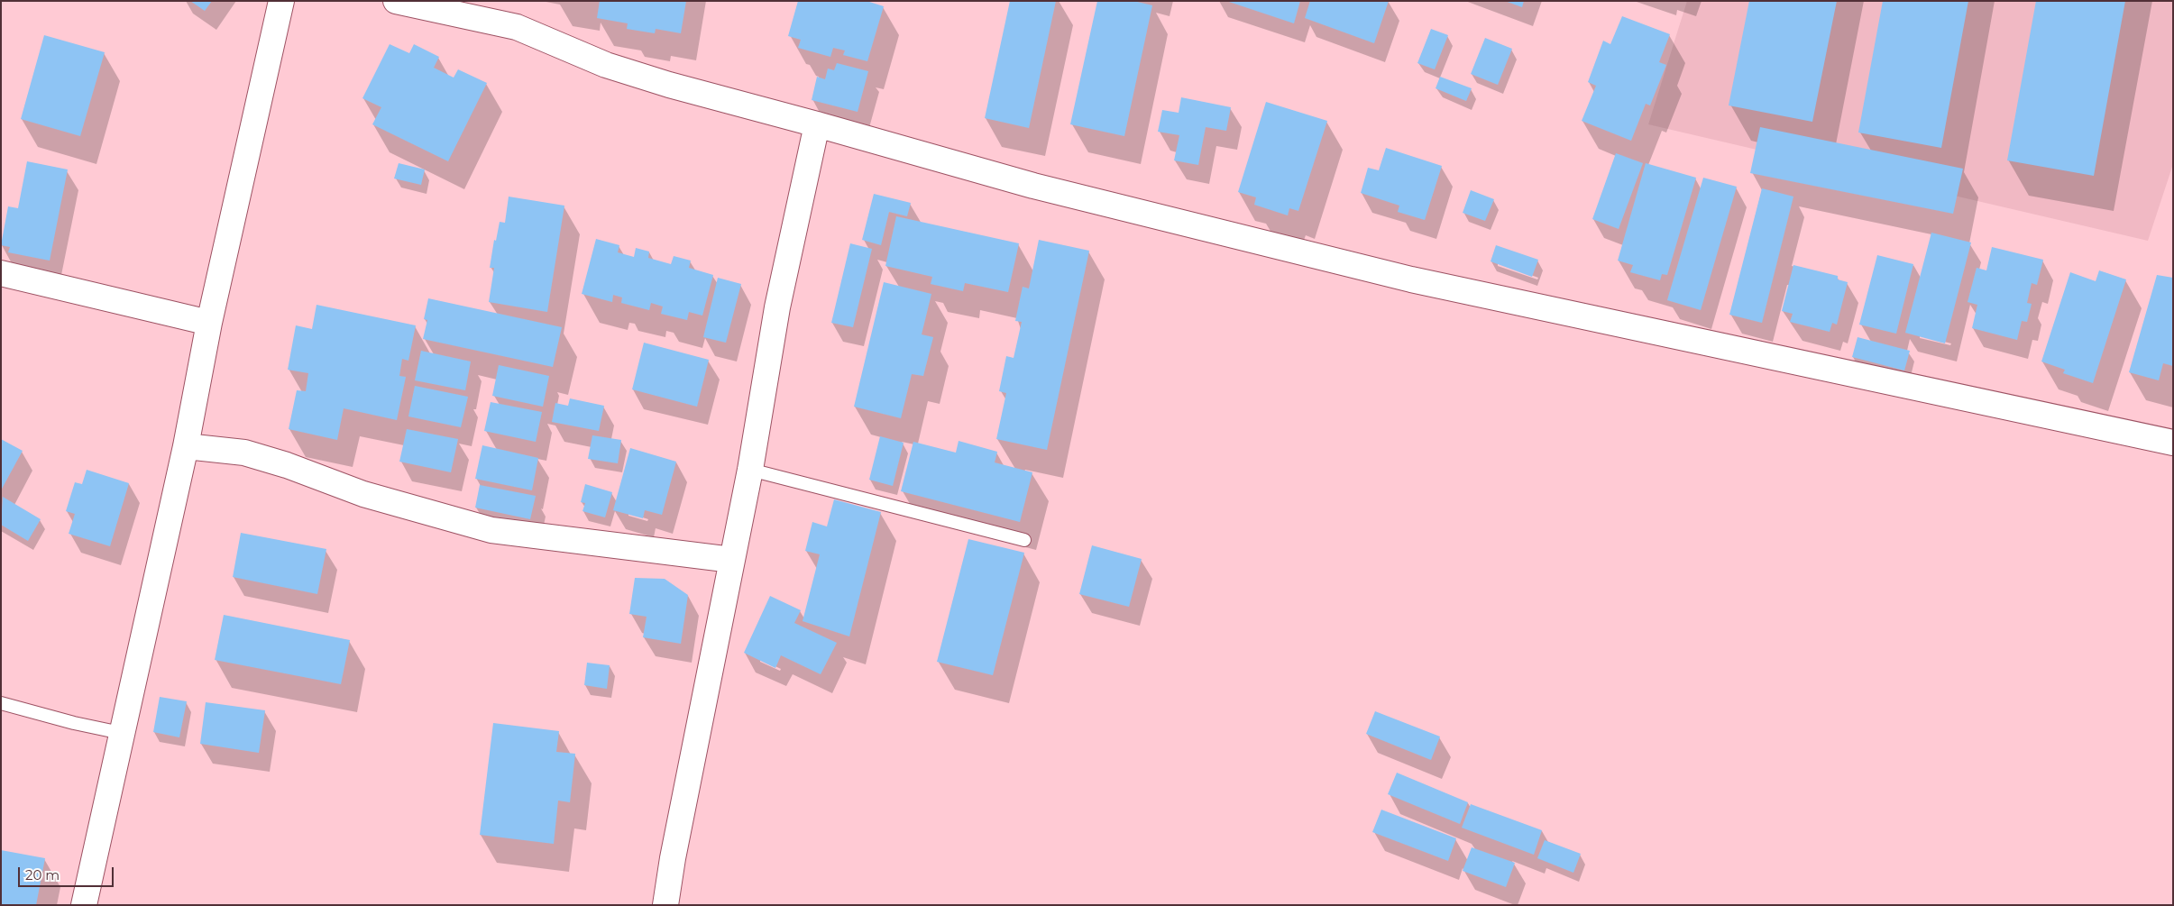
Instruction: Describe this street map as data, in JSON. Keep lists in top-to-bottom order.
{
  "scale_bar": "20 m"
}
